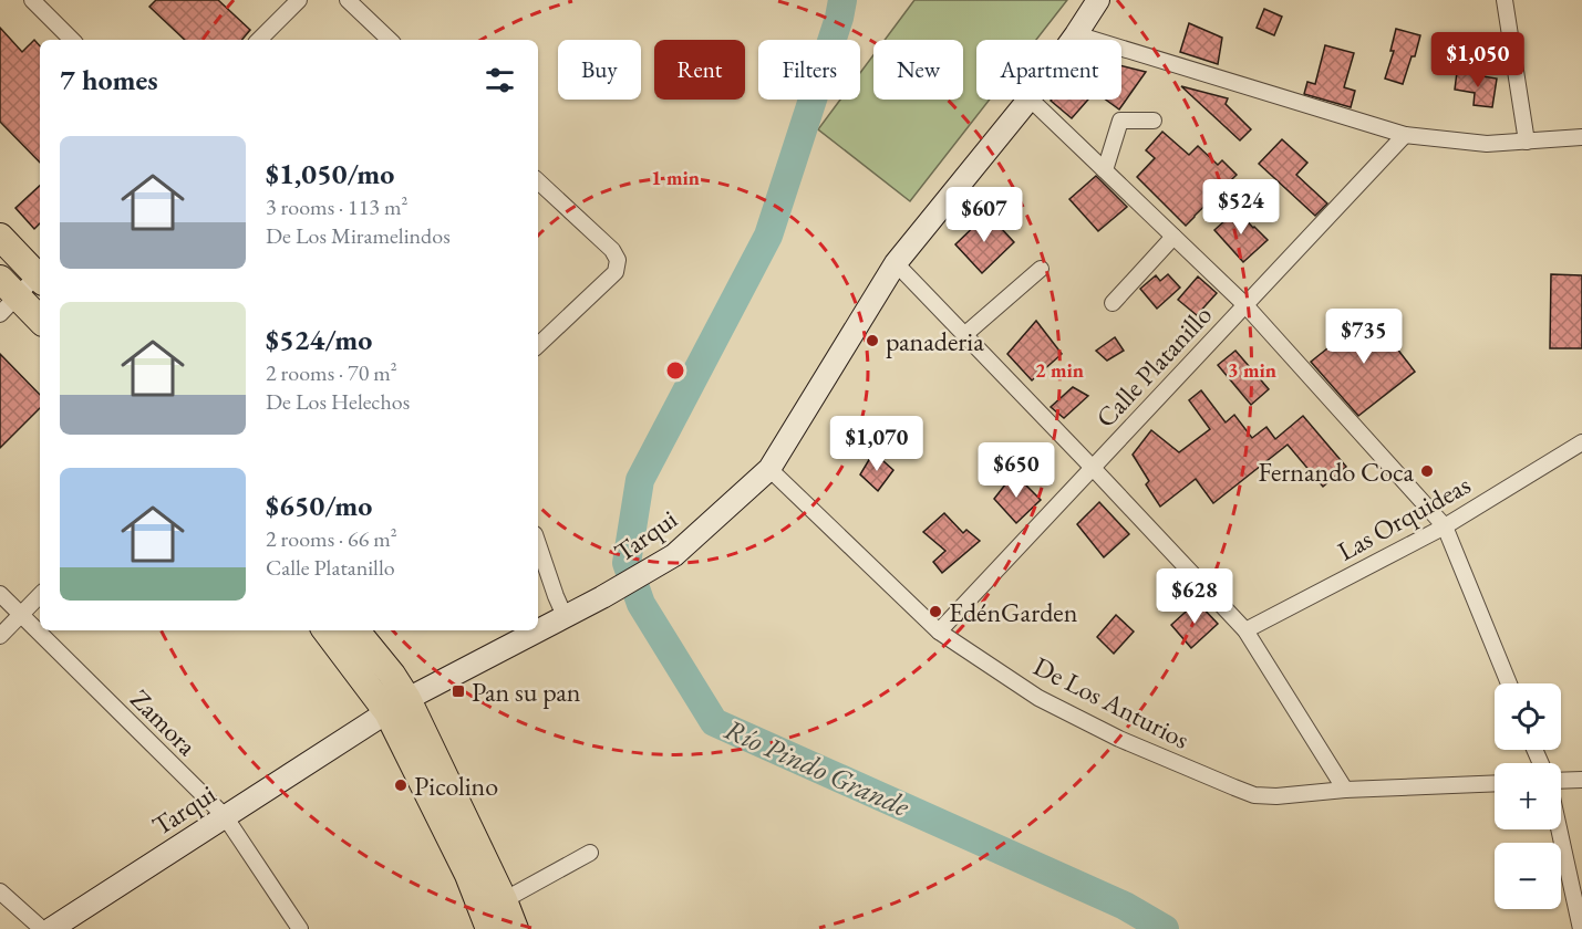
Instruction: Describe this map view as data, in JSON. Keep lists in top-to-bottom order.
{
  "streets": {
    "street": [
      "Calle Platanillo",
      "Las Orquideas",
      "Tarqui",
      "De Los Anturios",
      "Zamora"
    ]
  },
  "crossings": [
    ["Calle Platanillo", "De Los Anturios"],
    ["Tarqui", "De Los Anturios"],
    ["Tarqui", "Zamora"]
  ],
  "water": ["Río Pindo Grande"],
  "places": {
    "other": [
      "panaderia",
      "Fernando Coca",
      "EdénGarden",
      "Picolino"
    ],
    "transit": ["Pan su pan"]
  },
  "page": {
    "price": [
      "$1,050",
      "$524",
      "$607",
      "$735",
      "$1,070",
      "$650",
      "$628"
    ],
    "chip": [
      "Buy",
      "Rent",
      "Filters",
      "New",
      "Apartment"
    ],
    "heading": "7 homes",
    "list": [
      {
        "name": "$1,050/mo",
        "note": "3 rooms · 113 m² · De Los Miramelindos"
      },
      {
        "name": "$524/mo",
        "note": "2 rooms · 70 m² · De Los Helechos"
      },
      {
        "name": "$650/mo",
        "note": "2 rooms · 66 m² · Calle Platanillo"
      }
    ],
    "map_buttons": ["+", "−"]
  },
  "rings": ["1 min", "2 min", "3 min"]
}
